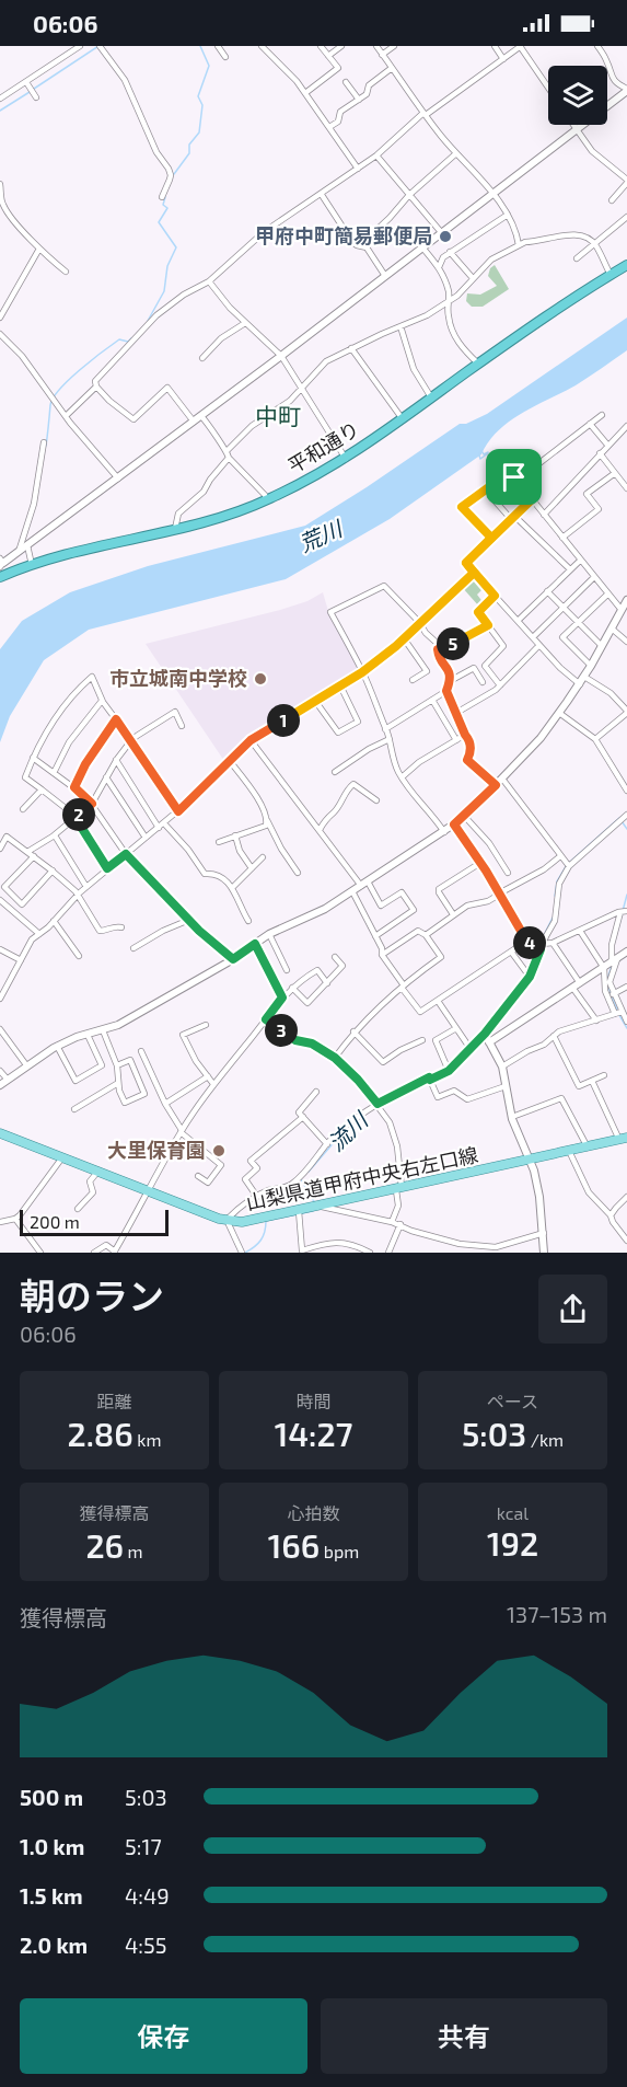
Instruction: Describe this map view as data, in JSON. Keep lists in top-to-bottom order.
{
  "streets": {
    "highway": ["平和通り"],
    "main road": ["山梨県道甲府中央右左口線"]
  },
  "districts": ["中町"],
  "water": ["荒川", "流川"],
  "places": ["甲府中町簡易郵便局", "市立城南中学校", "大里保育園"],
  "scale_bar": "200 m",
  "page": {
    "status": "06:06",
    "pins": [
      "5",
      "1",
      "2",
      "4",
      "3"
    ],
    "scale": "200 m",
    "heading": ["朝のラン", "06:06"],
    "stats": [
      ["距離", "2.86 km"],
      ["時間", "14:27"],
      ["ペース", "5:03 /km"],
      ["獲得標高", "26 m"],
      ["心拍数", "166 bpm"],
      ["kcal", "192"]
    ],
    "chart": ["獲得標高", "137–153 m"],
    "list": [
      {
        "name": "500 m",
        "note": "5:03"
      },
      {
        "name": "1.0 km",
        "note": "5:17"
      },
      {
        "name": "1.5 km",
        "note": "4:49"
      },
      {
        "name": "2.0 km",
        "note": "4:55"
      }
    ],
    "buttons": ["保存", "共有"]
  }
}
